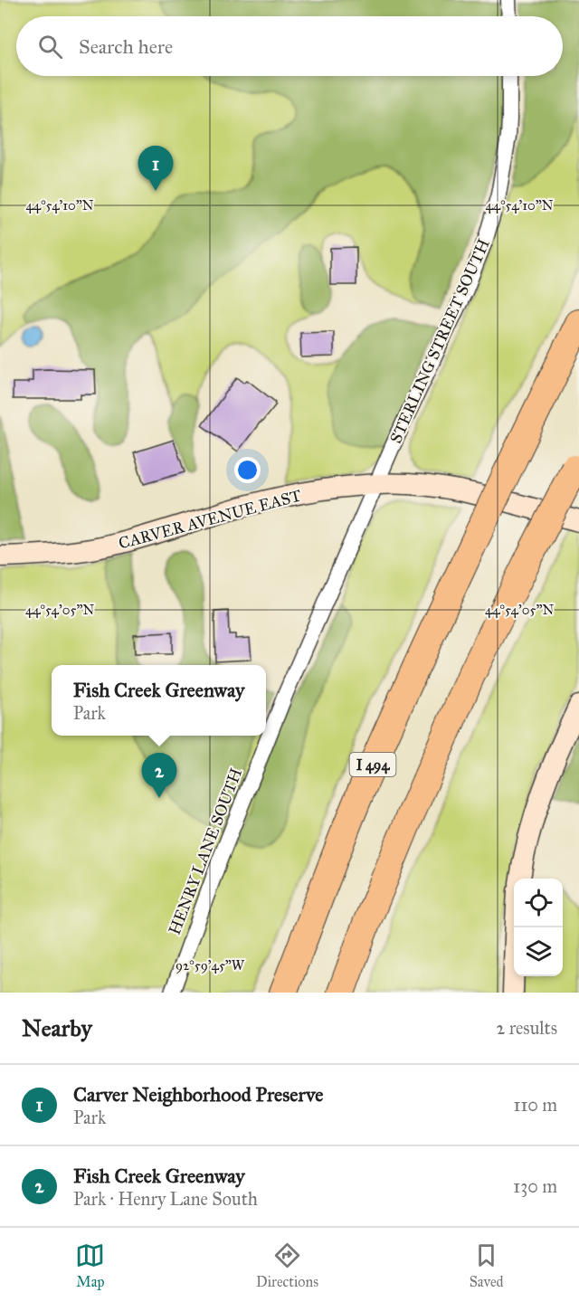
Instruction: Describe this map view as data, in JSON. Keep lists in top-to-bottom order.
{
  "streets": {
    "highway": ["I 494"],
    "street": ["STERLING STREET SOUTH", "CARVER AVENUE EAST", "HENRY LANE SOUTH"]
  },
  "crossings": [
    ["STERLING STREET SOUTH", "CARVER AVENUE EAST"],
    ["STERLING STREET SOUTH", "HENRY LANE SOUTH"],
    ["CARVER AVENUE EAST", "HENRY LANE SOUTH"]
  ],
  "page": {
    "search": "Search here",
    "pins": ["1", "2"],
    "popup": ["Fish Creek Greenway", "Park"],
    "heading": ["Nearby", "2 results"],
    "list": [
      {
        "mark": "1",
        "name": "Carver Neighborhood Preserve",
        "note": "Park",
        "value": "110 m"
      },
      {
        "mark": "2",
        "name": "Fish Creek Greenway",
        "note": "Park · Henry Lane South",
        "value": "130 m"
      }
    ],
    "nav": ["Map", "Directions", "Saved"]
  },
  "coordinates": ["44°54'10\"N", "44°54'05\"N", "92°59'45\"W"]
}
